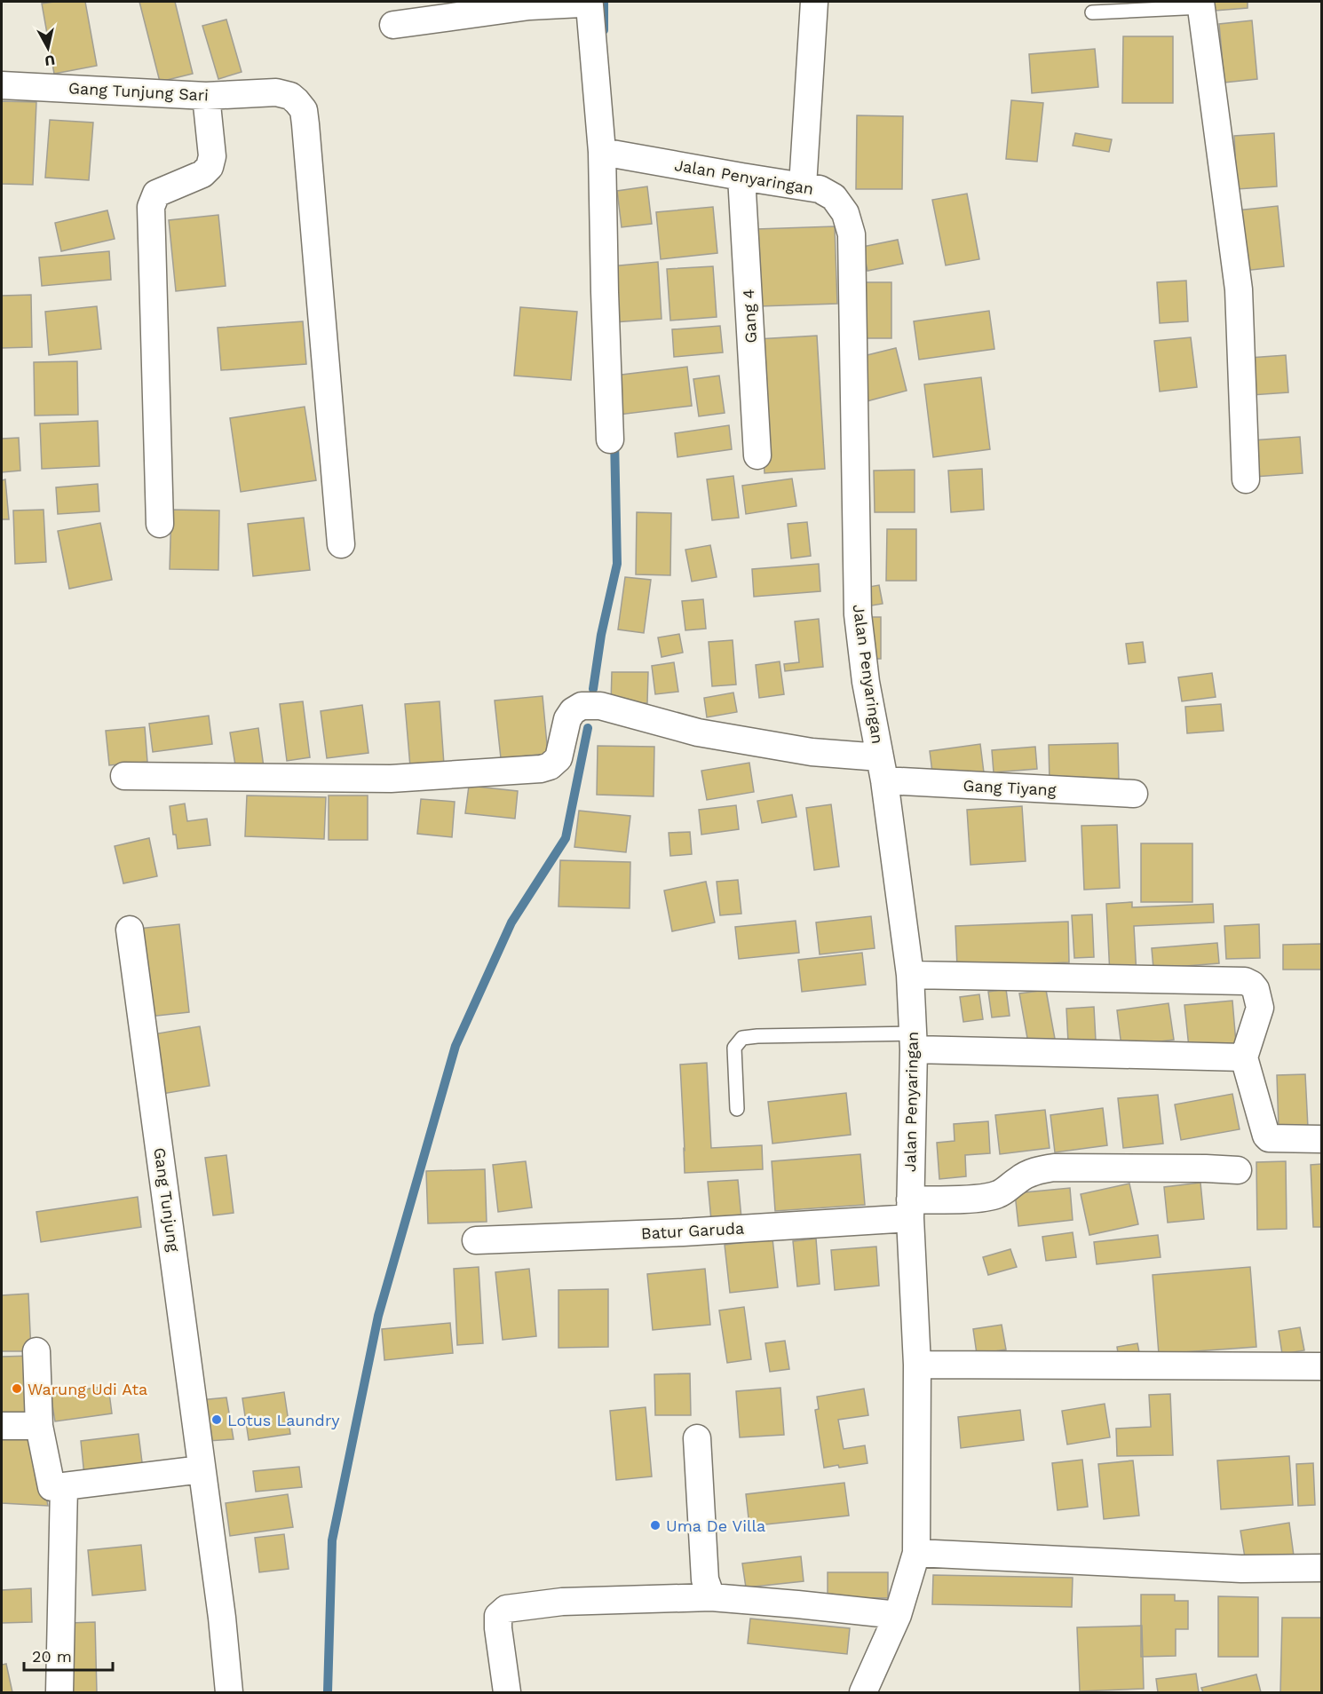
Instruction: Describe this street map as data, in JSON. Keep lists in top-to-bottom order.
{
  "streets": {
    "street": [
      "Gang Tunjung Sari",
      "Jalan Penyaringan",
      "Gang 4",
      "Gang Tiyang",
      "Gang Tunjung",
      "Batur Garuda"
    ]
  },
  "crossings": [
    ["Jalan Penyaringan", "Gang 4"],
    ["Jalan Penyaringan", "Gang Tiyang"],
    ["Jalan Penyaringan", "Batur Garuda"]
  ],
  "places": ["Warung Udi Ata", "Lotus Laundry", "Uma De Villa"],
  "scale_bar": "20 m",
  "north": "bottom"
}
